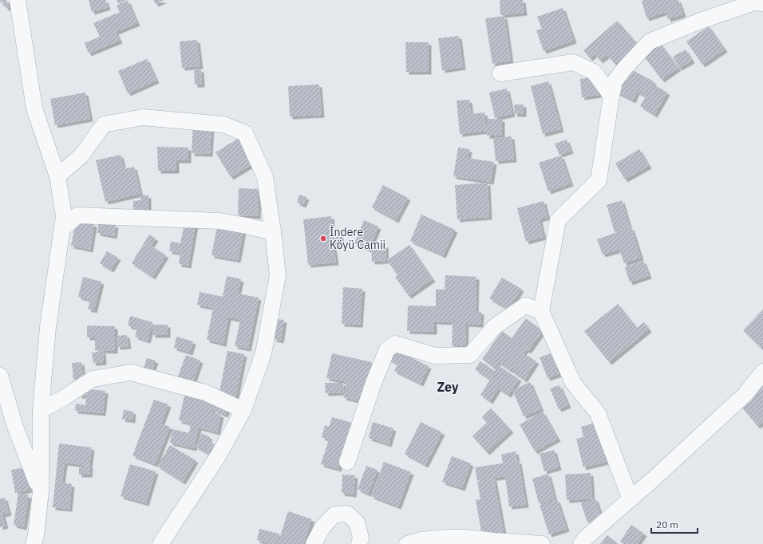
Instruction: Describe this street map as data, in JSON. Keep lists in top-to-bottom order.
{
  "districts": ["Zey"],
  "places": ["İndere Köyü Camii"],
  "scale_bar": "20 m"
}
